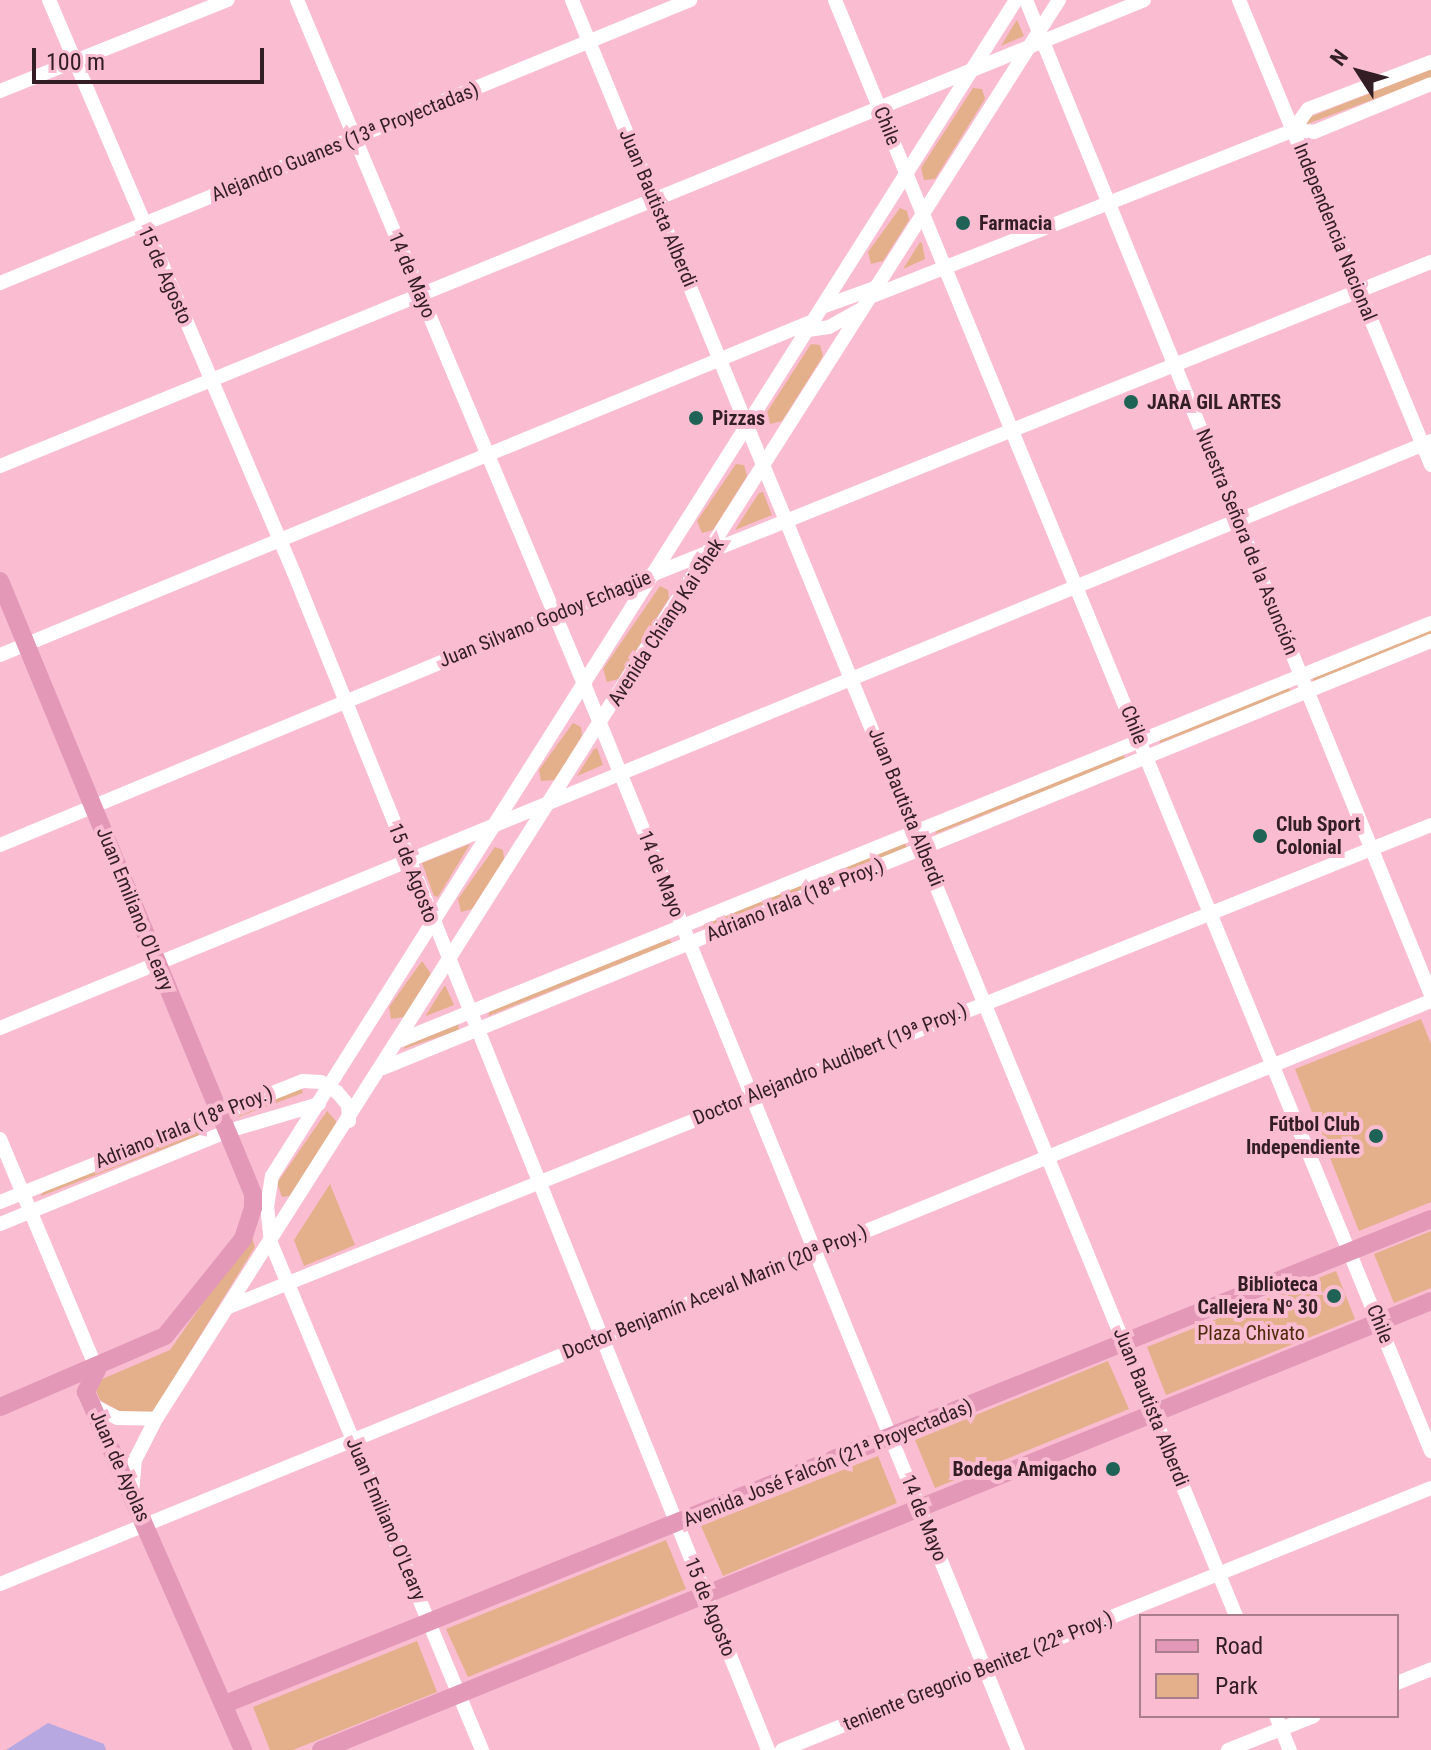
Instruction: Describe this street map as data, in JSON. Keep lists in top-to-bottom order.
{
  "streets": {
    "main road": ["Juan Emiliano O'Leary", "Avenida José Falcón (21ª Proyectadas)", "Juan de Ayolas"],
    "street": [
      "Chile",
      "Alejandro Guanes (13ª Proyectadas)",
      "Juan Bautista Alberdi",
      "Independencia Nacional",
      "15 de Agosto",
      "14 de Mayo",
      "Nuestra Señora de la Asunción",
      "Juan Silvano Godoy Echagüe",
      "Avenida Chiang Kai Shek",
      "Adriano Irala (18ª Proy.)",
      "Doctor Alejandro Audibert (19ª Proy.)",
      "Doctor Benjamín Aceval Marin (20ª Proy.)",
      "teniente Gregorio Benitez (22ª Proy.)"
    ]
  },
  "crossings": [
    ["Chile", "Juan Silvano Godoy Echagüe"],
    ["Chile", "Avenida Chiang Kai Shek"],
    ["Chile", "Adriano Irala (18ª Proy.)"],
    ["Chile", "Doctor Alejandro Audibert (19ª Proy.)"],
    ["Chile", "Doctor Benjamín Aceval Marin (20ª Proy.)"],
    ["Chile", "Avenida José Falcón (21ª Proyectadas)"],
    ["Alejandro Guanes (13ª Proyectadas)", "Juan Bautista Alberdi"],
    ["Alejandro Guanes (13ª Proyectadas)", "15 de Agosto"],
    ["Alejandro Guanes (13ª Proyectadas)", "14 de Mayo"],
    ["Juan Bautista Alberdi", "Juan Silvano Godoy Echagüe"],
    ["Juan Bautista Alberdi", "Avenida Chiang Kai Shek"],
    ["Juan Bautista Alberdi", "Adriano Irala (18ª Proy.)"],
    ["Juan Bautista Alberdi", "Doctor Alejandro Audibert (19ª Proy.)"],
    ["Juan Bautista Alberdi", "Doctor Benjamín Aceval Marin (20ª Proy.)"],
    ["Juan Bautista Alberdi", "Avenida José Falcón (21ª Proyectadas)"],
    ["Juan Bautista Alberdi", "teniente Gregorio Benitez (22ª Proy.)"],
    ["Independencia Nacional", "Juan Silvano Godoy Echagüe"],
    ["15 de Agosto", "Juan Silvano Godoy Echagüe"],
    ["15 de Agosto", "Avenida Chiang Kai Shek"],
    ["15 de Agosto", "Adriano Irala (18ª Proy.)"],
    ["15 de Agosto", "Doctor Alejandro Audibert (19ª Proy.)"],
    ["15 de Agosto", "Doctor Benjamín Aceval Marin (20ª Proy.)"],
    ["15 de Agosto", "Avenida José Falcón (21ª Proyectadas)"],
    ["14 de Mayo", "Juan Silvano Godoy Echagüe"],
    ["14 de Mayo", "Avenida Chiang Kai Shek"],
    ["14 de Mayo", "Adriano Irala (18ª Proy.)"],
    ["14 de Mayo", "Doctor Alejandro Audibert (19ª Proy.)"],
    ["14 de Mayo", "Doctor Benjamín Aceval Marin (20ª Proy.)"],
    ["14 de Mayo", "Avenida José Falcón (21ª Proyectadas)"],
    ["14 de Mayo", "teniente Gregorio Benitez (22ª Proy.)"],
    ["Nuestra Señora de la Asunción", "Juan Silvano Godoy Echagüe"],
    ["Nuestra Señora de la Asunción", "Avenida Chiang Kai Shek"],
    ["Nuestra Señora de la Asunción", "Adriano Irala (18ª Proy.)"],
    ["Nuestra Señora de la Asunción", "Doctor Alejandro Audibert (19ª Proy.)"],
    ["Nuestra Señora de la Asunción", "Doctor Benjamín Aceval Marin (20ª Proy.)"],
    ["Juan Silvano Godoy Echagüe", "Avenida Chiang Kai Shek"],
    ["Juan Silvano Godoy Echagüe", "Juan Emiliano O'Leary"],
    ["Avenida Chiang Kai Shek", "Adriano Irala (18ª Proy.)"],
    ["Avenida Chiang Kai Shek", "Juan Emiliano O'Leary"],
    ["Avenida Chiang Kai Shek", "Doctor Alejandro Audibert (19ª Proy.)"],
    ["Avenida Chiang Kai Shek", "Juan de Ayolas"],
    ["Adriano Irala (18ª Proy.)", "Juan Emiliano O'Leary"],
    ["Juan Emiliano O'Leary", "Doctor Alejandro Audibert (19ª Proy.)"],
    ["Juan Emiliano O'Leary", "Doctor Benjamín Aceval Marin (20ª Proy.)"],
    ["Juan Emiliano O'Leary", "Avenida José Falcón (21ª Proyectadas)"],
    ["Juan Emiliano O'Leary", "Juan de Ayolas"],
    ["Doctor Benjamín Aceval Marin (20ª Proy.)", "Juan de Ayolas"],
    ["Avenida José Falcón (21ª Proyectadas)", "Juan de Ayolas"]
  ],
  "parks": ["Plaza Chivato"],
  "places": [
    "Farmacia",
    "JARA GIL ARTES",
    "Pizzas",
    "Club Sport Colonial",
    "Fútbol Club Independiente",
    "Biblioteca Callejera Nº 30",
    "Bodega Amigacho"
  ],
  "legend": ["Road", "Park"],
  "scale_bar": "100 m",
  "north": "top left"
}
